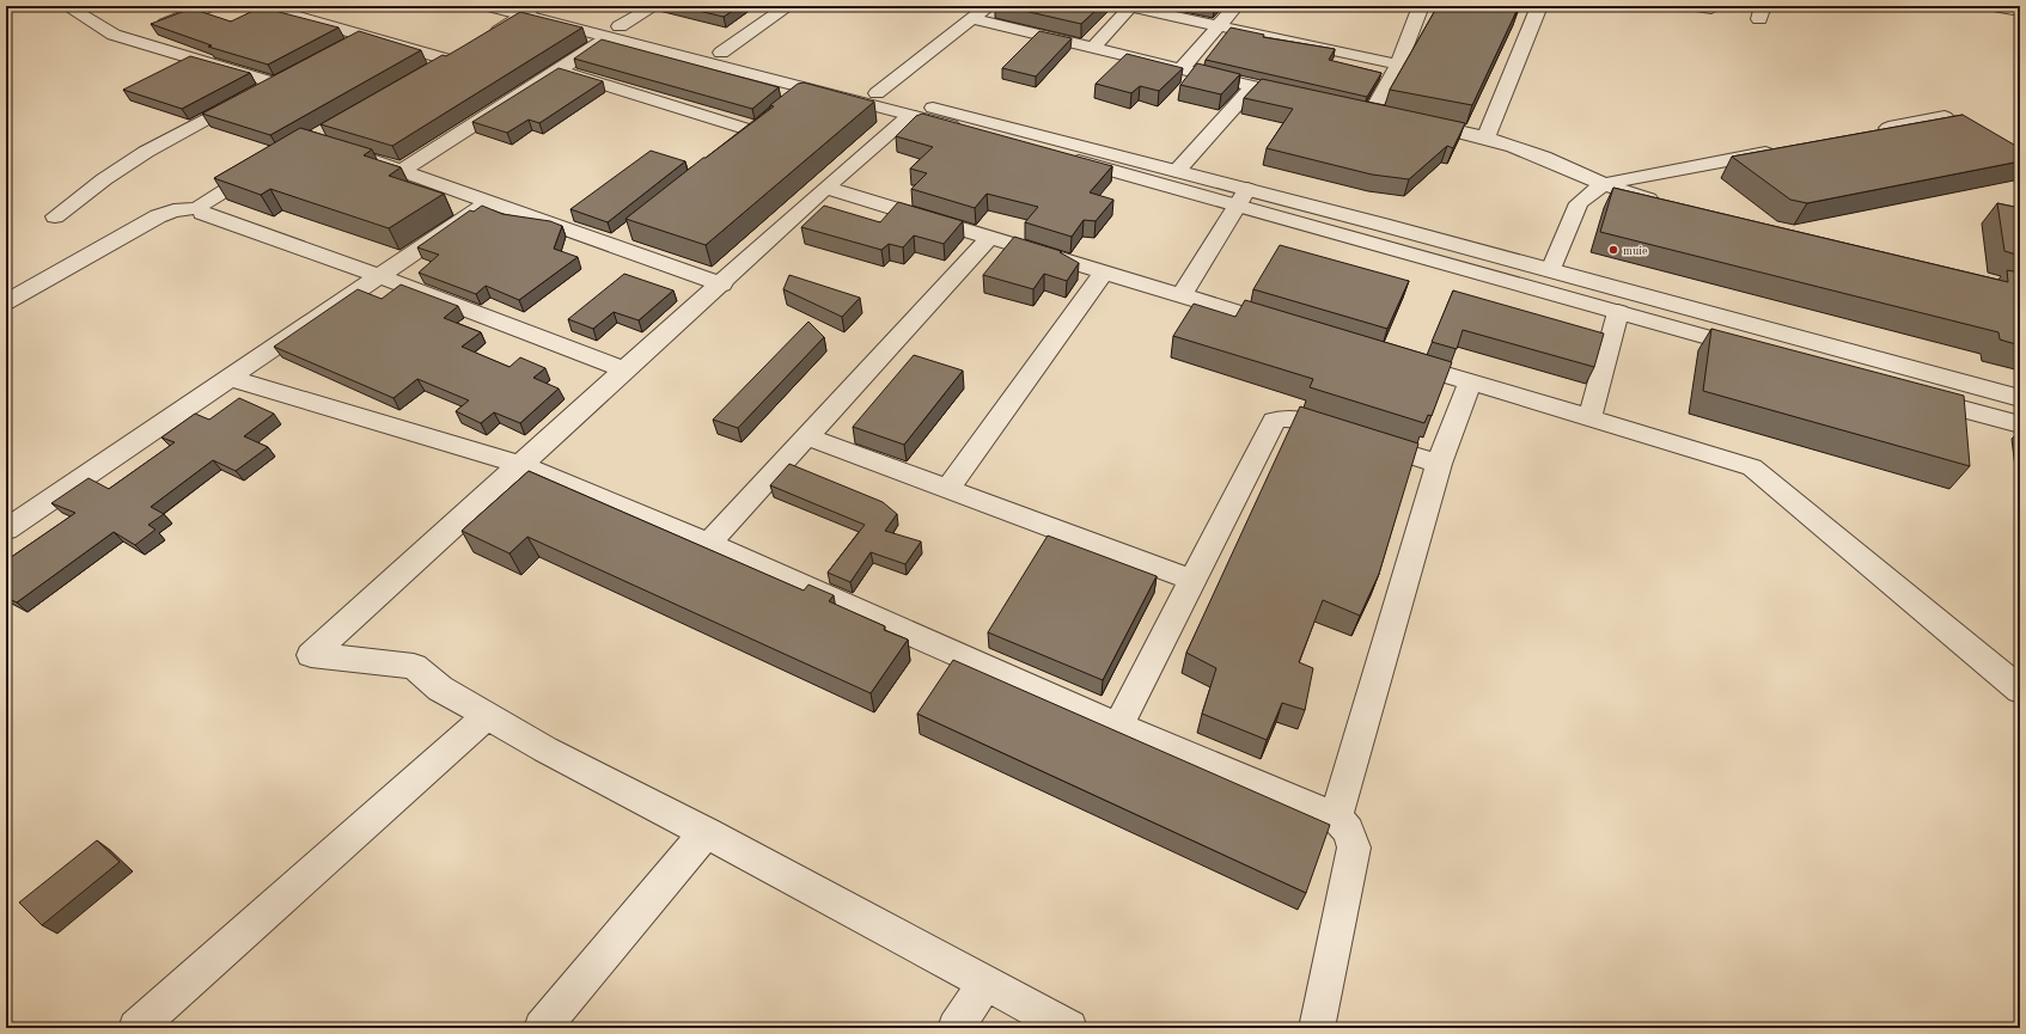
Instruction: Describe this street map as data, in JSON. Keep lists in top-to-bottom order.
{
  "places": ["muie"]
}
